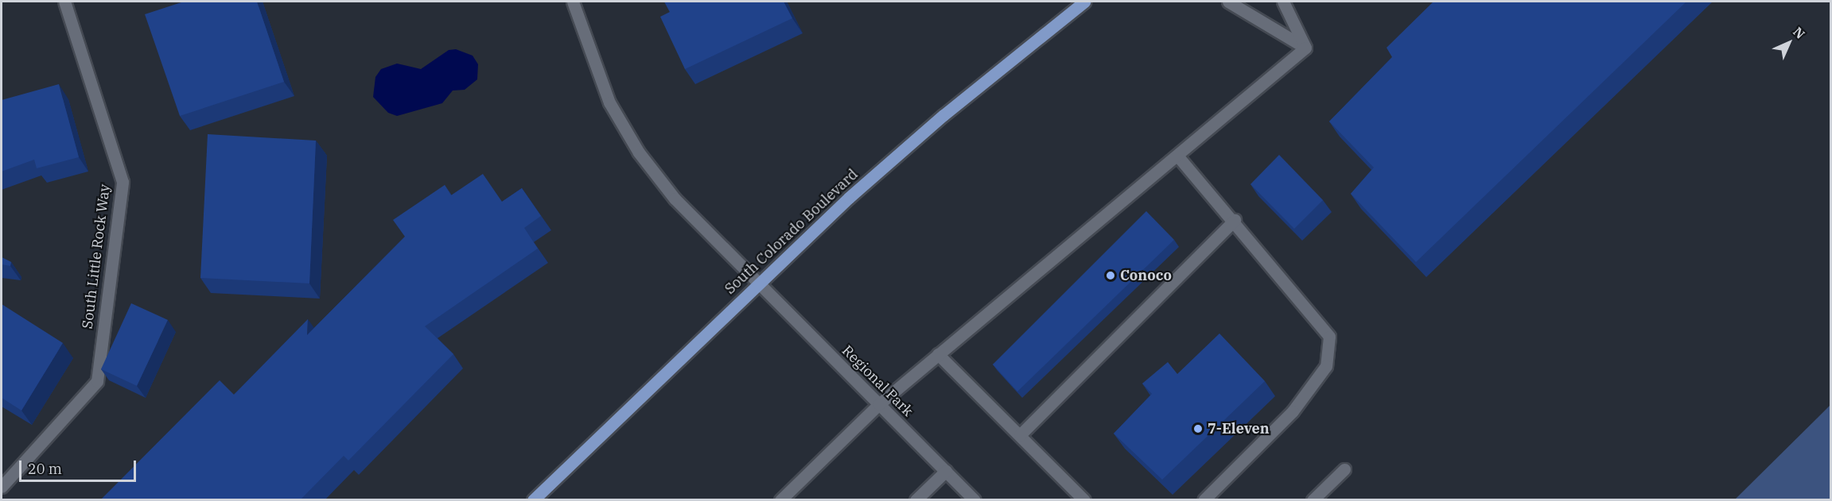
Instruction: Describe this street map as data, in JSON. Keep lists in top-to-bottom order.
{
  "streets": {
    "main road": ["South Colorado Boulevard"],
    "lane": ["South Little Rock Way", "Regional Park"]
  },
  "crossings": [
    ["South Colorado Boulevard", "Regional Park"]
  ],
  "places": ["Conoco", "7-Eleven"],
  "scale_bar": "20 m",
  "north": "top right"
}
